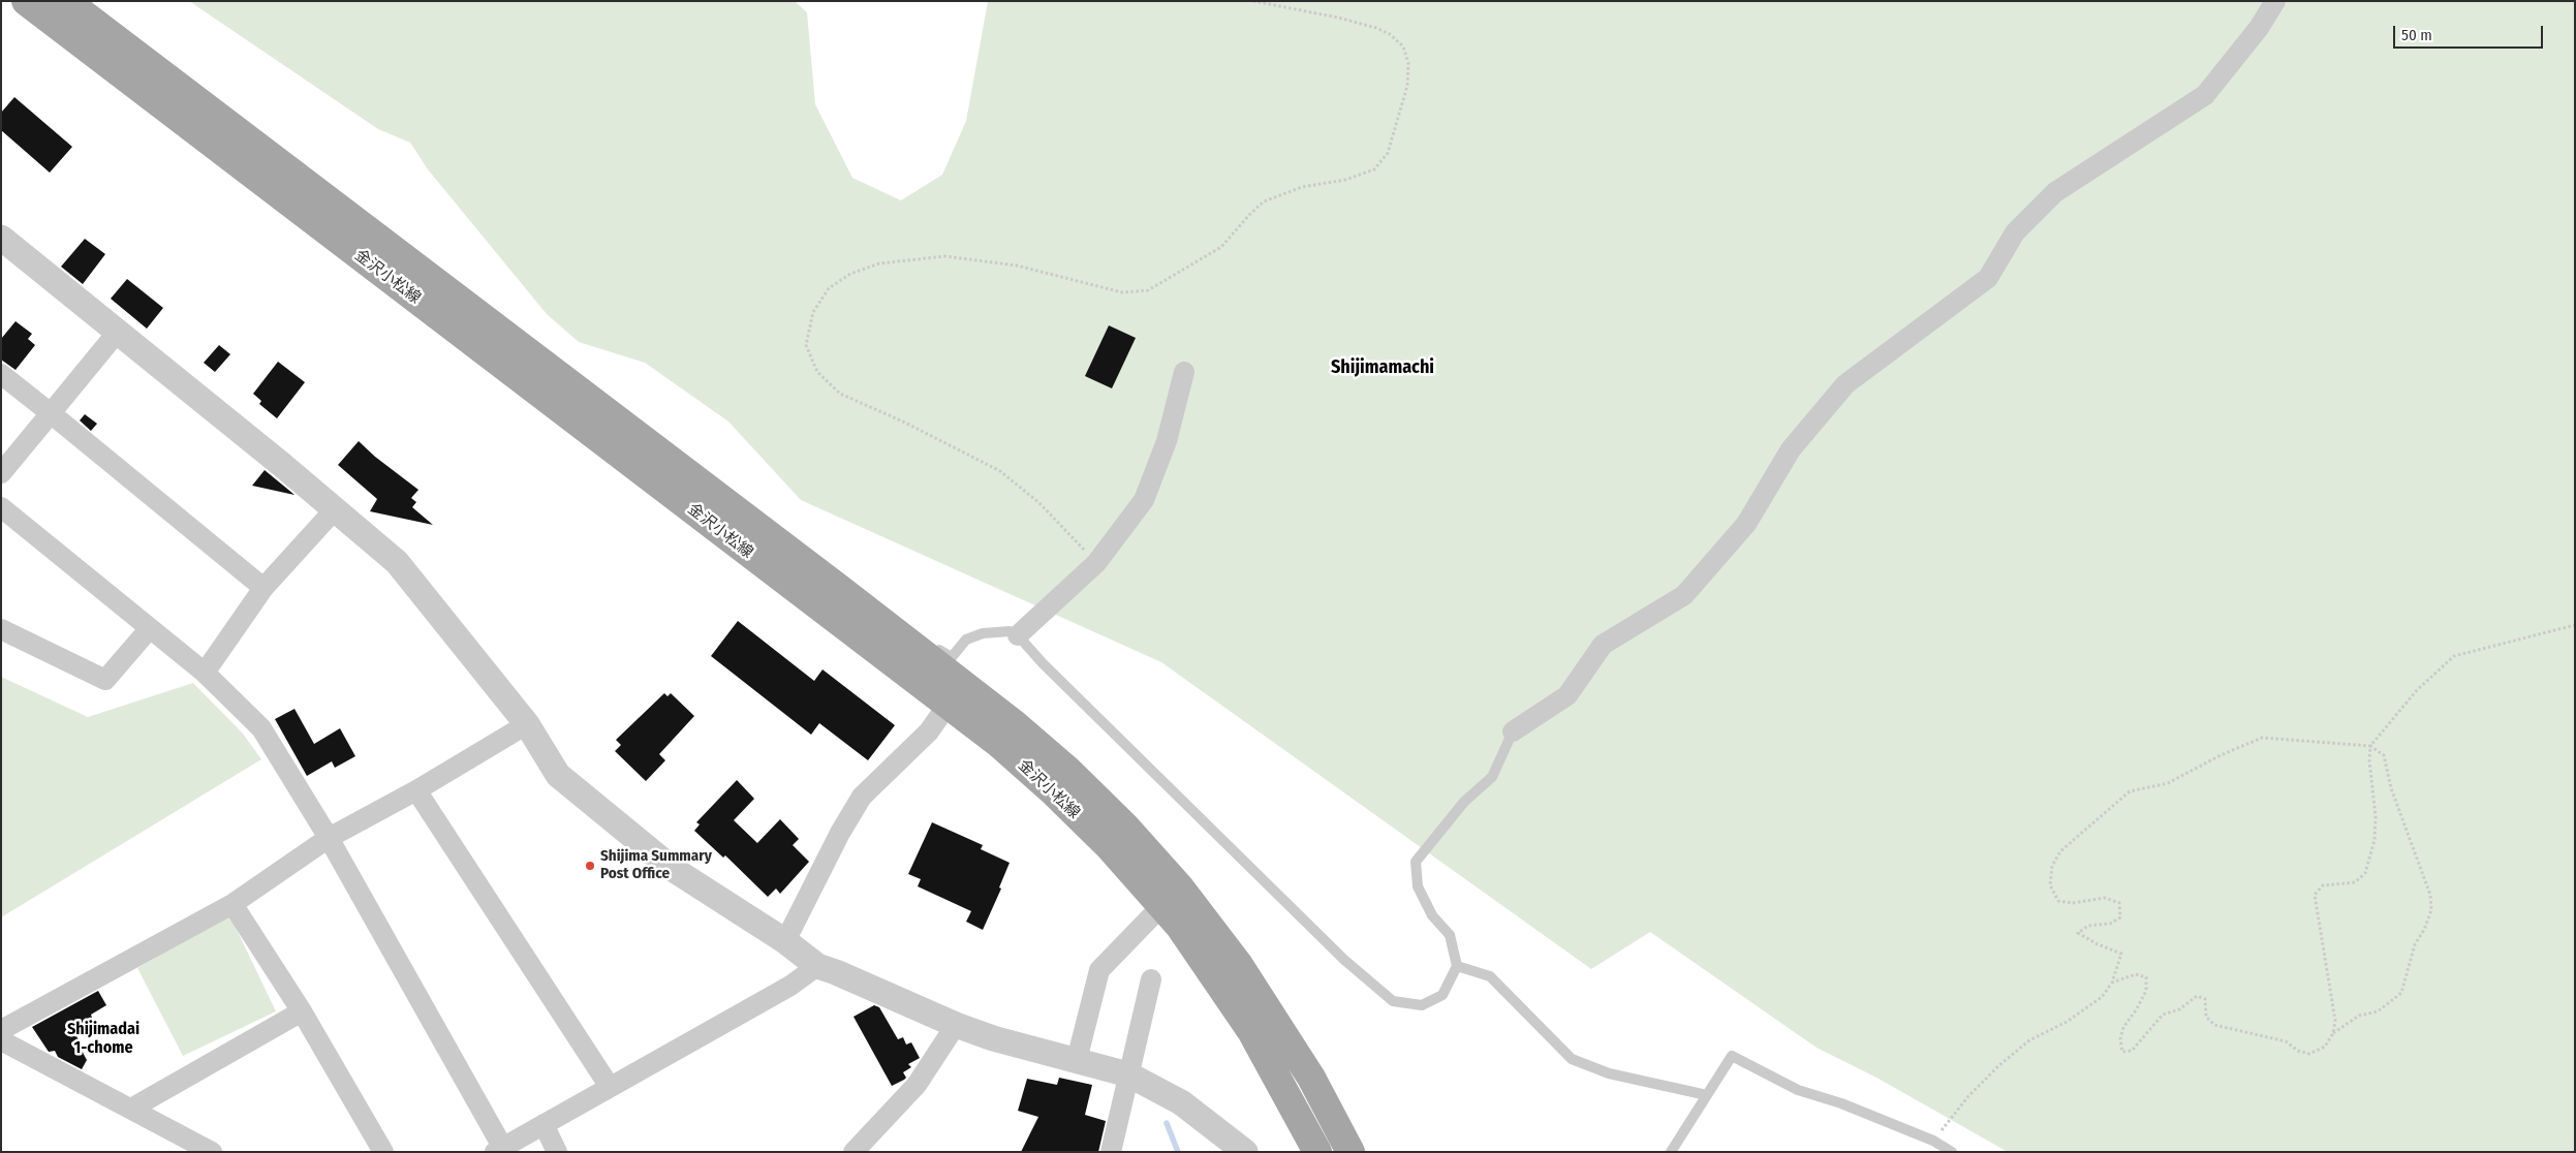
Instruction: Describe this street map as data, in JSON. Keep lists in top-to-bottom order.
{
  "streets": {
    "main road": ["金沢小松線"]
  },
  "districts": ["Shijimamachi", "Shijimadai 1-chome"],
  "places": ["Shijima Summary Post Office"],
  "scale_bar": "50 m"
}
